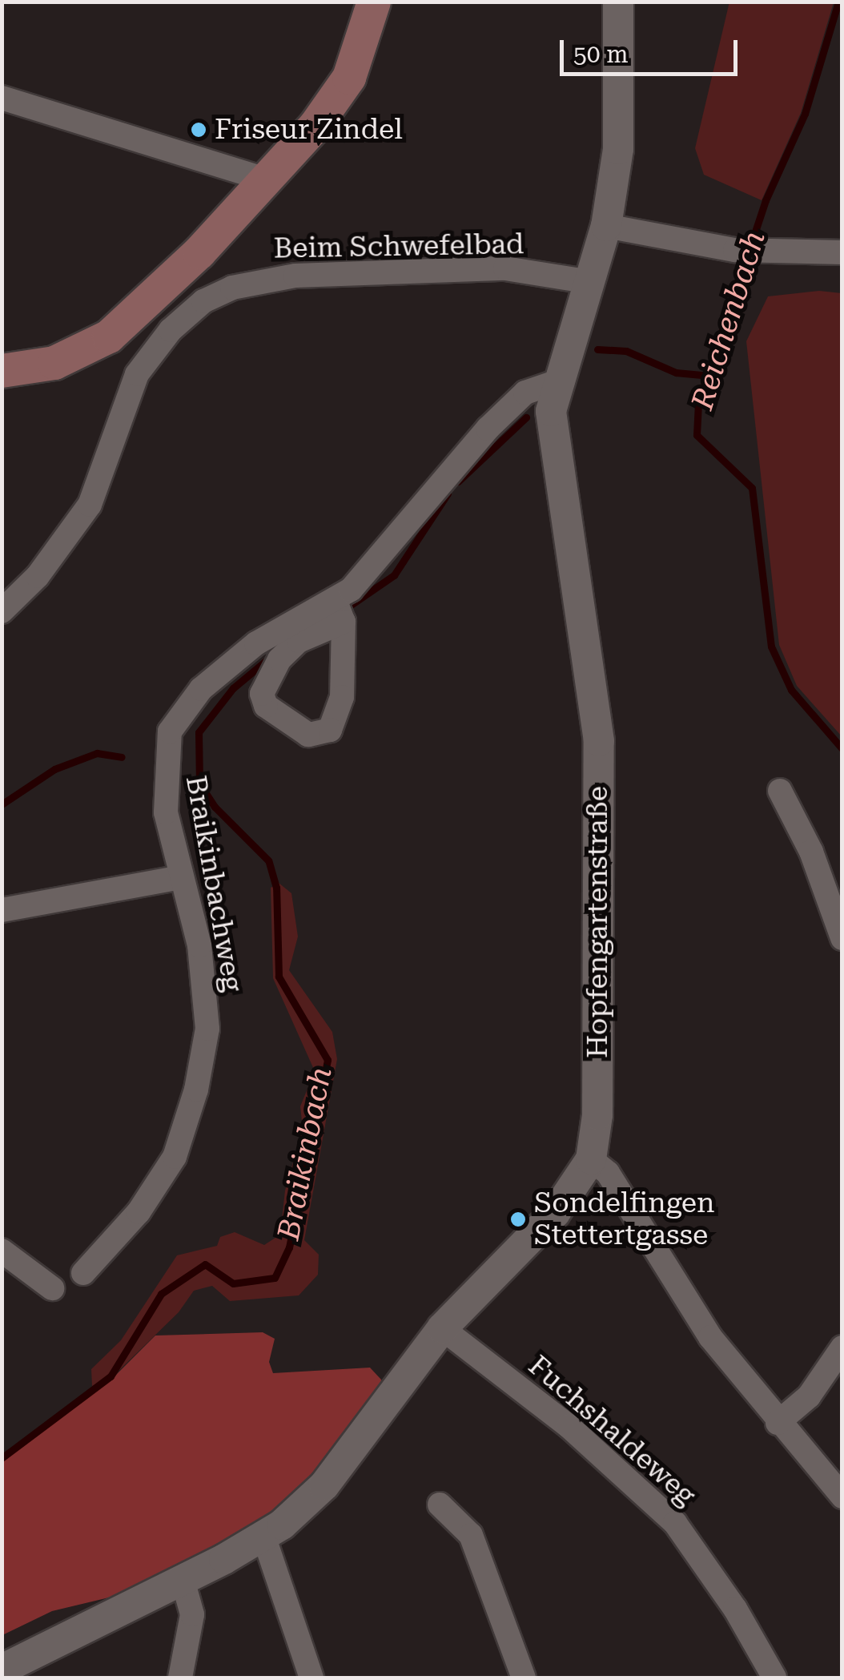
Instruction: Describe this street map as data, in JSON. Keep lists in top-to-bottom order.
{
  "streets": {
    "street": [
      "Beim Schwefelbad",
      "Braikinbachweg",
      "Hopfengartenstraße",
      "Fuchshaldeweg"
    ]
  },
  "crossings": [
    ["Beim Schwefelbad", "Hopfengartenstraße"],
    ["Braikinbachweg", "Hopfengartenstraße"],
    ["Hopfengartenstraße", "Fuchshaldeweg"]
  ],
  "water": ["Reichenbach", "Braikinbach"],
  "places": ["Friseur Zindel", "Sondelfingen Stettertgasse"],
  "scale_bar": "50 m"
}
